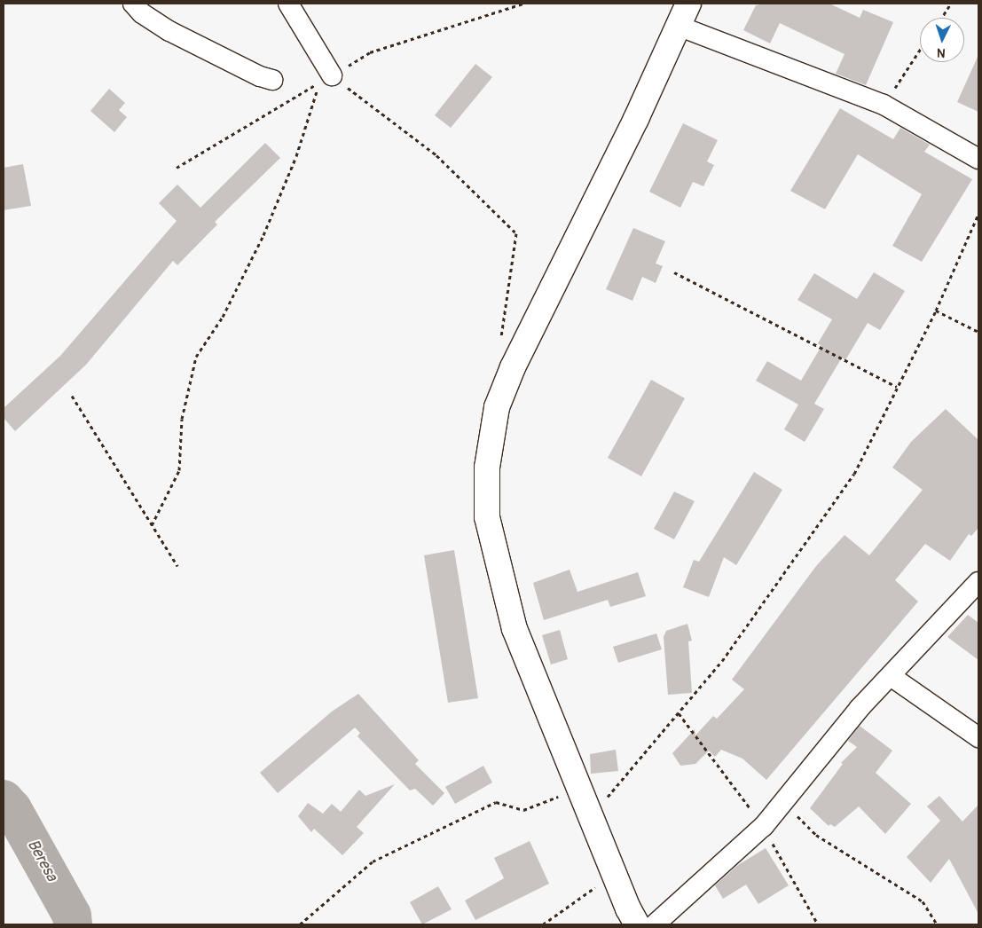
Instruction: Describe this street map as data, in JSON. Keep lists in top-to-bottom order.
{
  "water": ["Beresa"],
  "north": "bottom"
}
